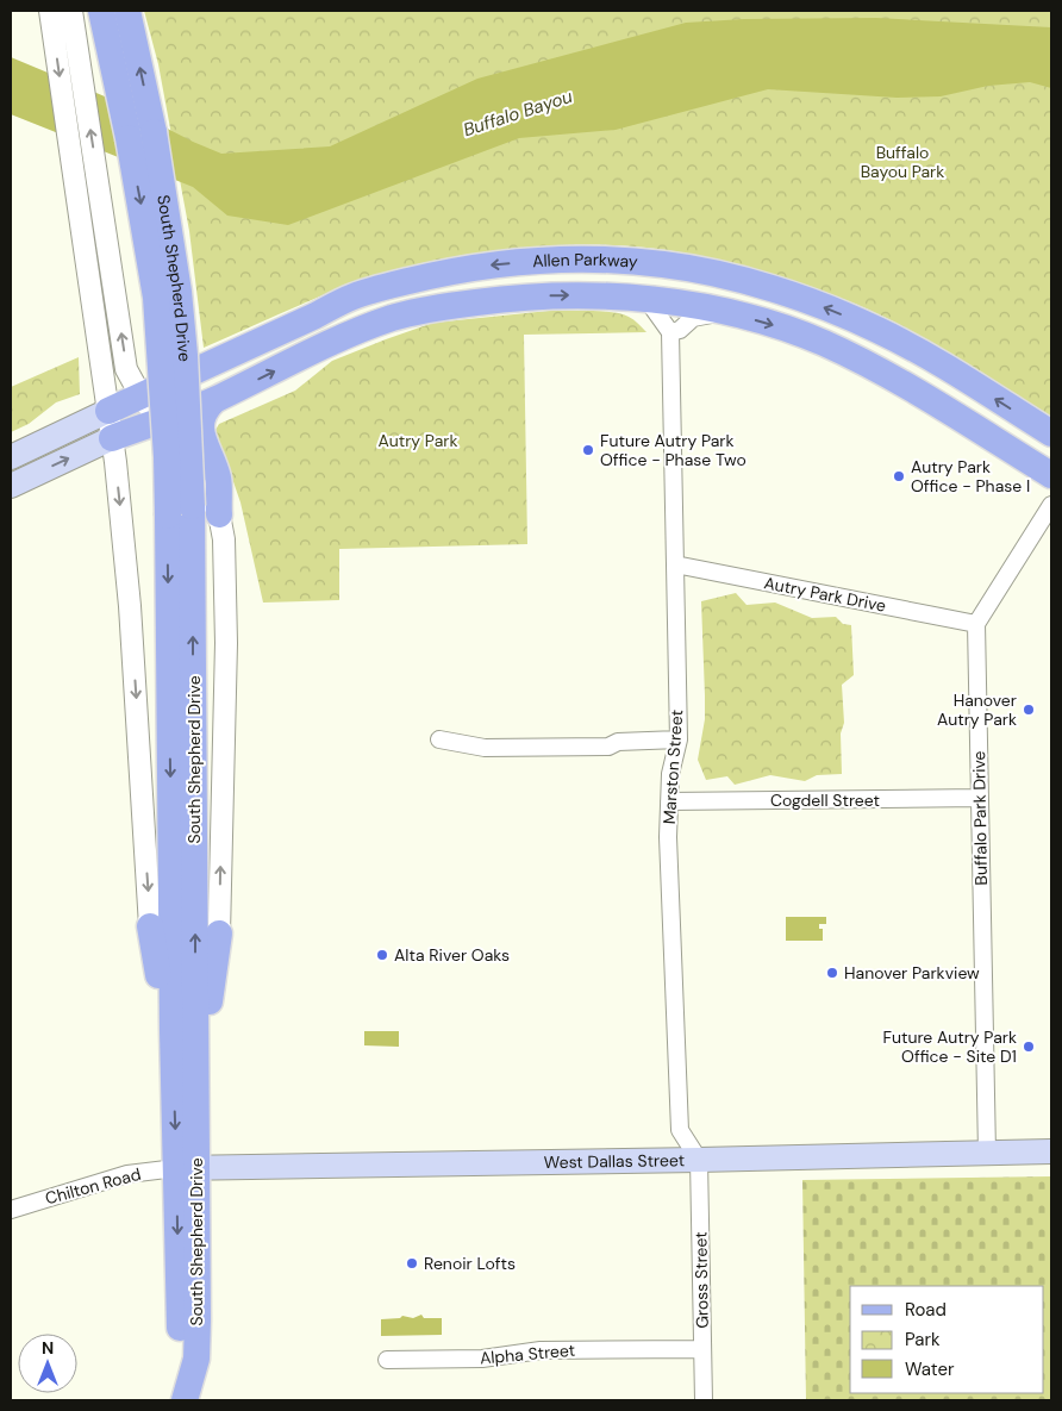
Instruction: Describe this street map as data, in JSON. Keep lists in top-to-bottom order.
{
  "streets": {
    "main road": ["Allen Parkway", "South Shepherd Drive", "West Dallas Street"],
    "street": [
      "Autry Park Drive",
      "Marston Street",
      "Cogdell Street",
      "Buffalo Park Drive",
      "Chilton Road",
      "Gross Street",
      "Alpha Street"
    ]
  },
  "crossings": [
    ["South Shepherd Drive", "West Dallas Street"],
    ["South Shepherd Drive", "Chilton Road"],
    ["Autry Park Drive", "Marston Street"],
    ["Autry Park Drive", "Buffalo Park Drive"],
    ["Marston Street", "Cogdell Street"],
    ["Marston Street", "West Dallas Street"],
    ["Marston Street", "Gross Street"],
    ["Cogdell Street", "Buffalo Park Drive"],
    ["Buffalo Park Drive", "West Dallas Street"],
    ["West Dallas Street", "Chilton Road"],
    ["West Dallas Street", "Gross Street"],
    ["Gross Street", "Alpha Street"]
  ],
  "water": ["Buffalo Bayou"],
  "parks": ["Buffalo Bayou Park", "Autry Park"],
  "places": [
    "Future Autry Park Office - Phase Two",
    "Autry Park Office - Phase I",
    "Hanover Autry Park",
    "Alta River Oaks",
    "Hanover Parkview",
    "Future Autry Park Office - Site D1",
    "Renoir Lofts"
  ],
  "legend": ["Road", "Park", "Water"],
  "north": "top"
}
